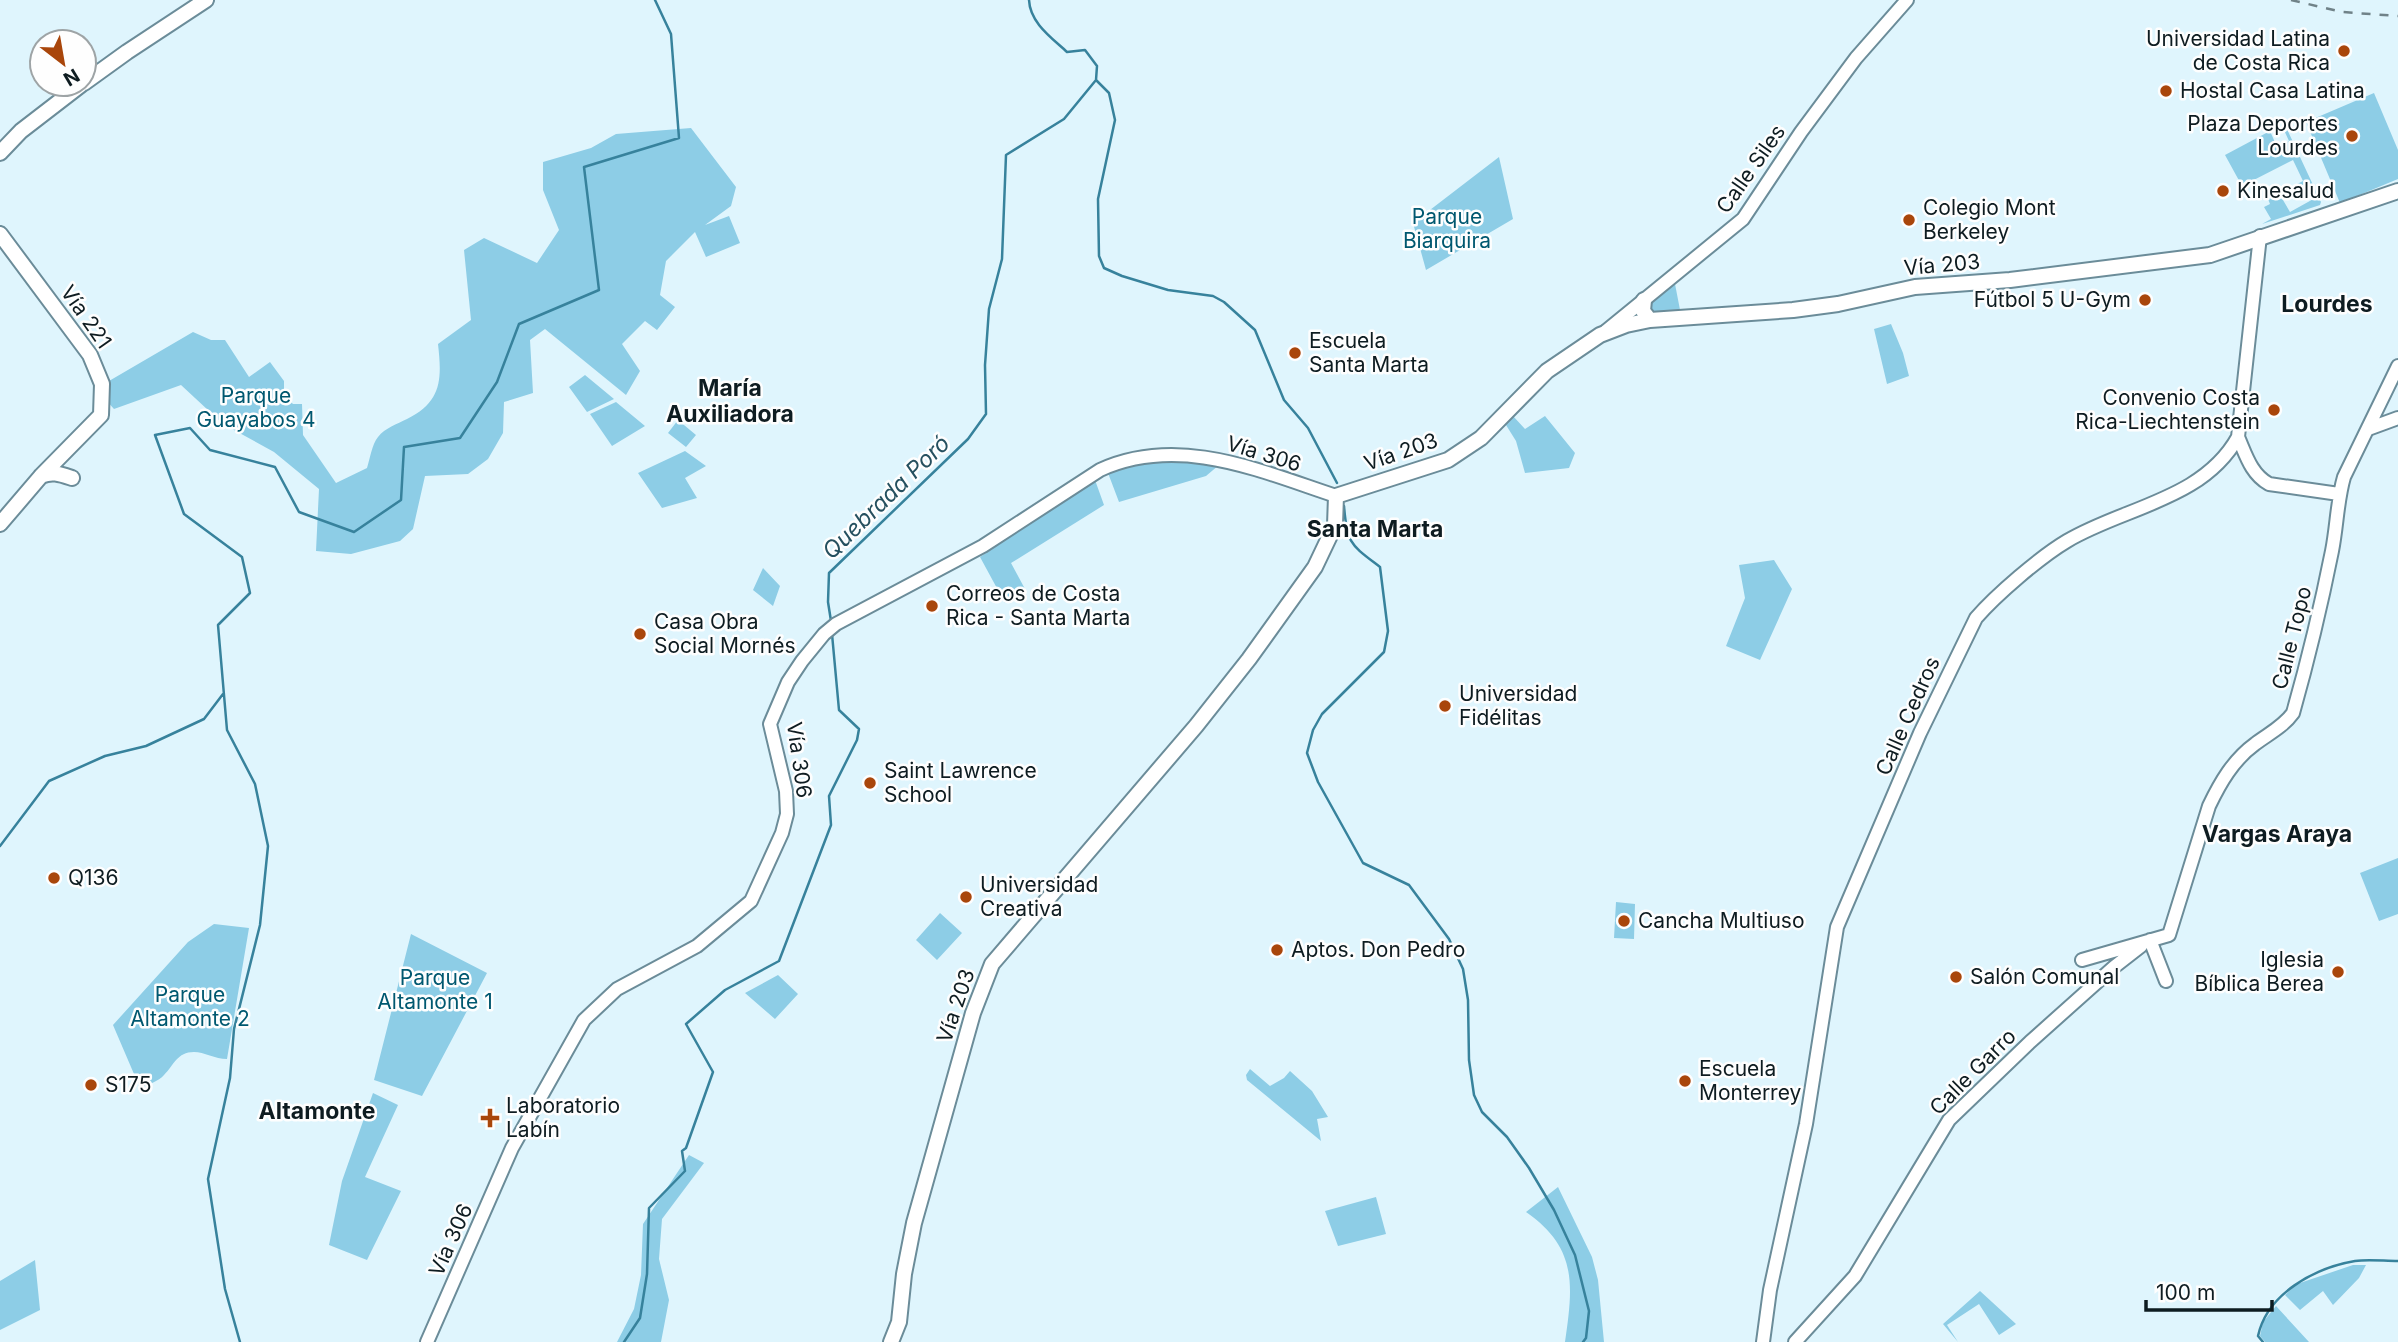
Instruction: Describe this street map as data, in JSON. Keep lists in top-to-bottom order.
{
  "streets": {
    "main road": ["Vía 203", "Vía 221"],
    "street": [
      "Calle Siles",
      "Vía 306",
      "Calle Topo",
      "Calle Cedros",
      "Calle Garro"
    ]
  },
  "crossings": [
    ["Calle Siles", "Vía 203"],
    ["Vía 203", "Vía 306"],
    ["Calle Topo", "Calle Garro"]
  ],
  "districts": [
    "Lourdes",
    "María Auxiliadora",
    "Santa Marta",
    "Vargas Araya",
    "Altamonte"
  ],
  "water": ["Quebrada Poró"],
  "parks": [
    "Parque Biarquira",
    "Parque Guayabos 4",
    "Parque Altamonte 1",
    "Parque Altamonte 2"
  ],
  "places": {
    "other": [
      "Universidad Latina de Costa Rica",
      "Hostal Casa Latina",
      "Plaza Deportes Lourdes",
      "Kinesalud",
      "Colegio Mont Berkeley",
      "Fútbol 5 U-Gym",
      "Escuela Santa Marta",
      "Convenio Costa Rica-Liechtenstein",
      "Correos de Costa Rica - Santa Marta",
      "Casa Obra Social Mornés",
      "Universidad Fidélitas",
      "Saint Lawrence School",
      "Q136",
      "Universidad Creativa",
      "Cancha Multiuso",
      "Aptos. Don Pedro",
      "Iglesia Bíblica Berea",
      "Salón Comunal",
      "Escuela Monterrey",
      "S175"
    ],
    "health": ["Laboratorio Labín"]
  },
  "scale_bar": "100 m",
  "north": "bottom right"
}
